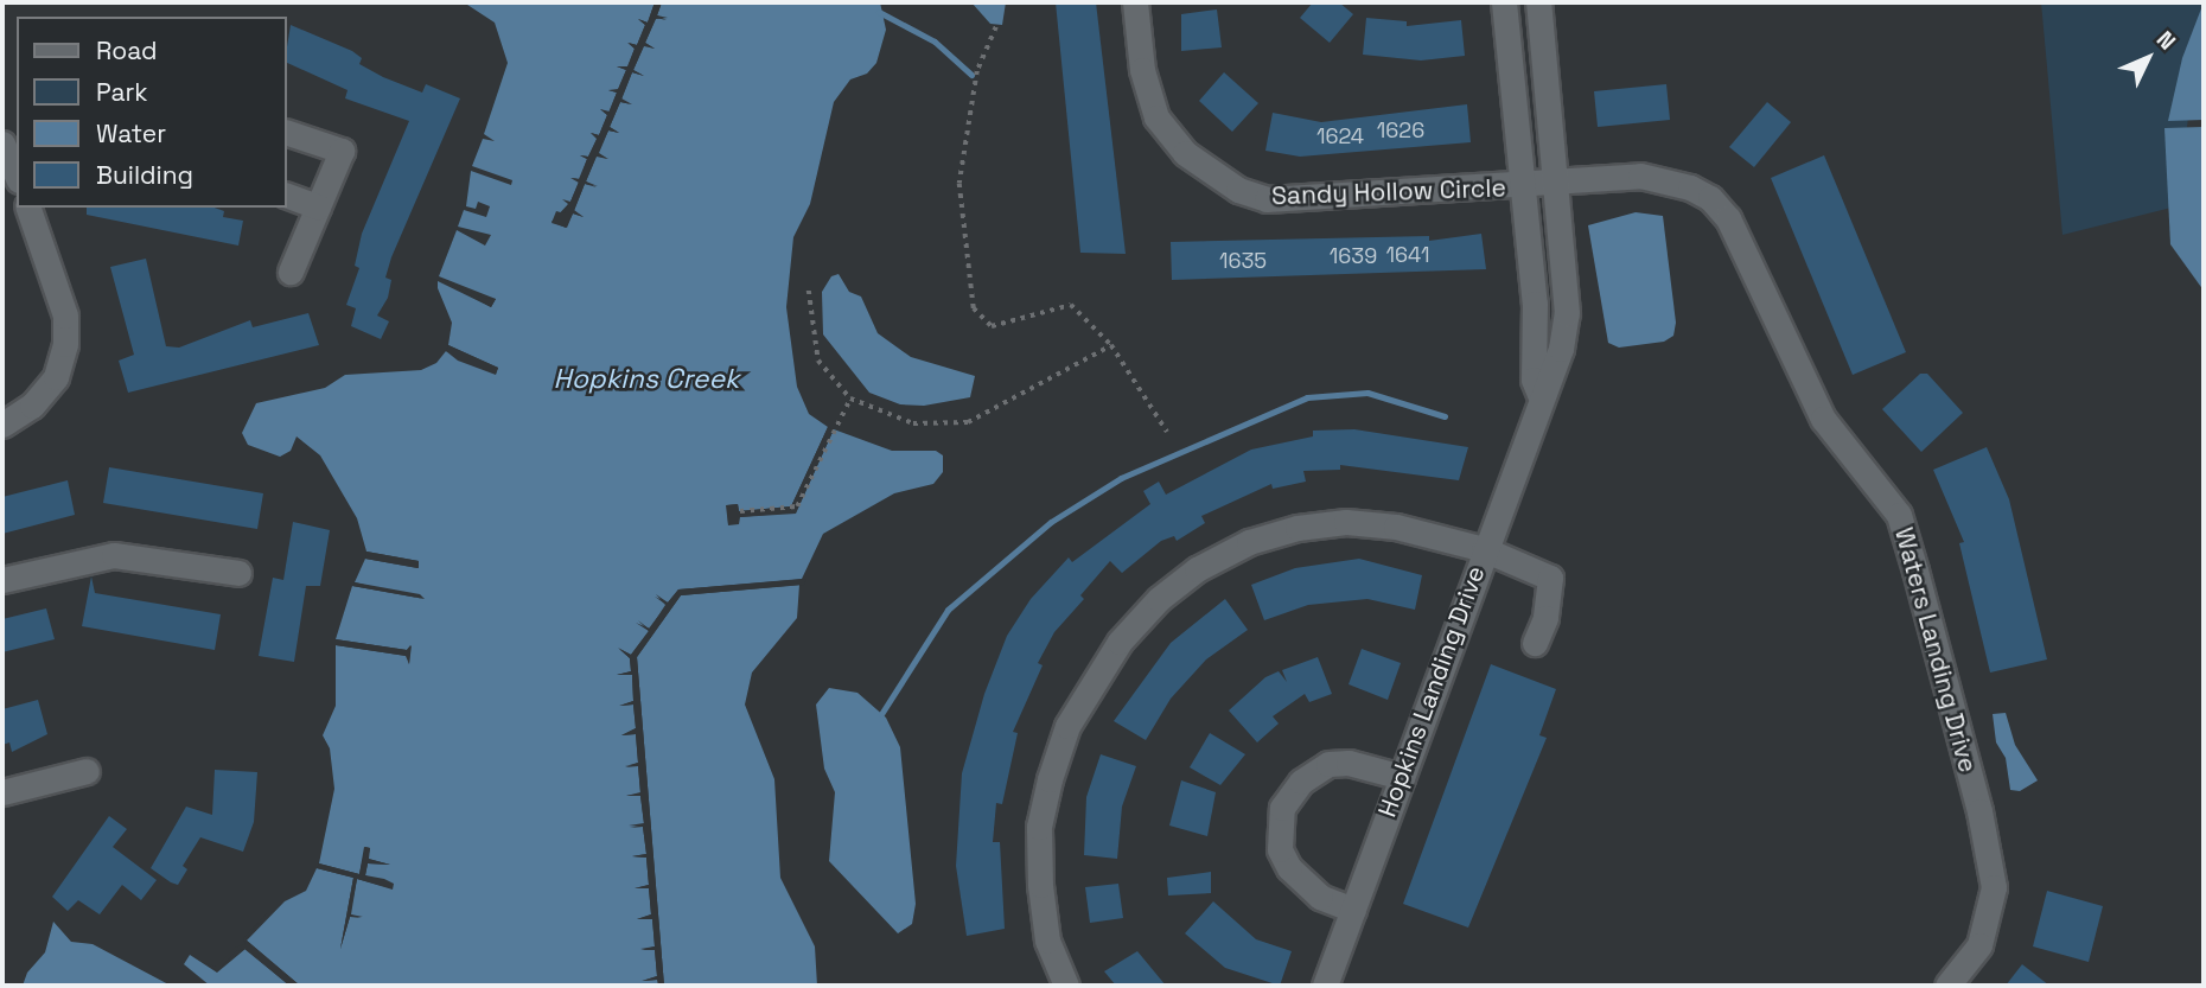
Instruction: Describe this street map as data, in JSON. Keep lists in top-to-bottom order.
{
  "streets": {
    "street": ["Sandy Hollow Circle", "Waters Landing Drive", "Hopkins Landing Drive"]
  },
  "crossings": [
    ["Sandy Hollow Circle", "Waters Landing Drive"],
    ["Waters Landing Drive", "Hopkins Landing Drive"]
  ],
  "water": ["Hopkins Creek"],
  "house_numbers": [
    "1626",
    "1624",
    "1641",
    "1639",
    "1635"
  ],
  "legend": [
    "Road",
    "Park",
    "Water",
    "Building"
  ],
  "north": "top right"
}
